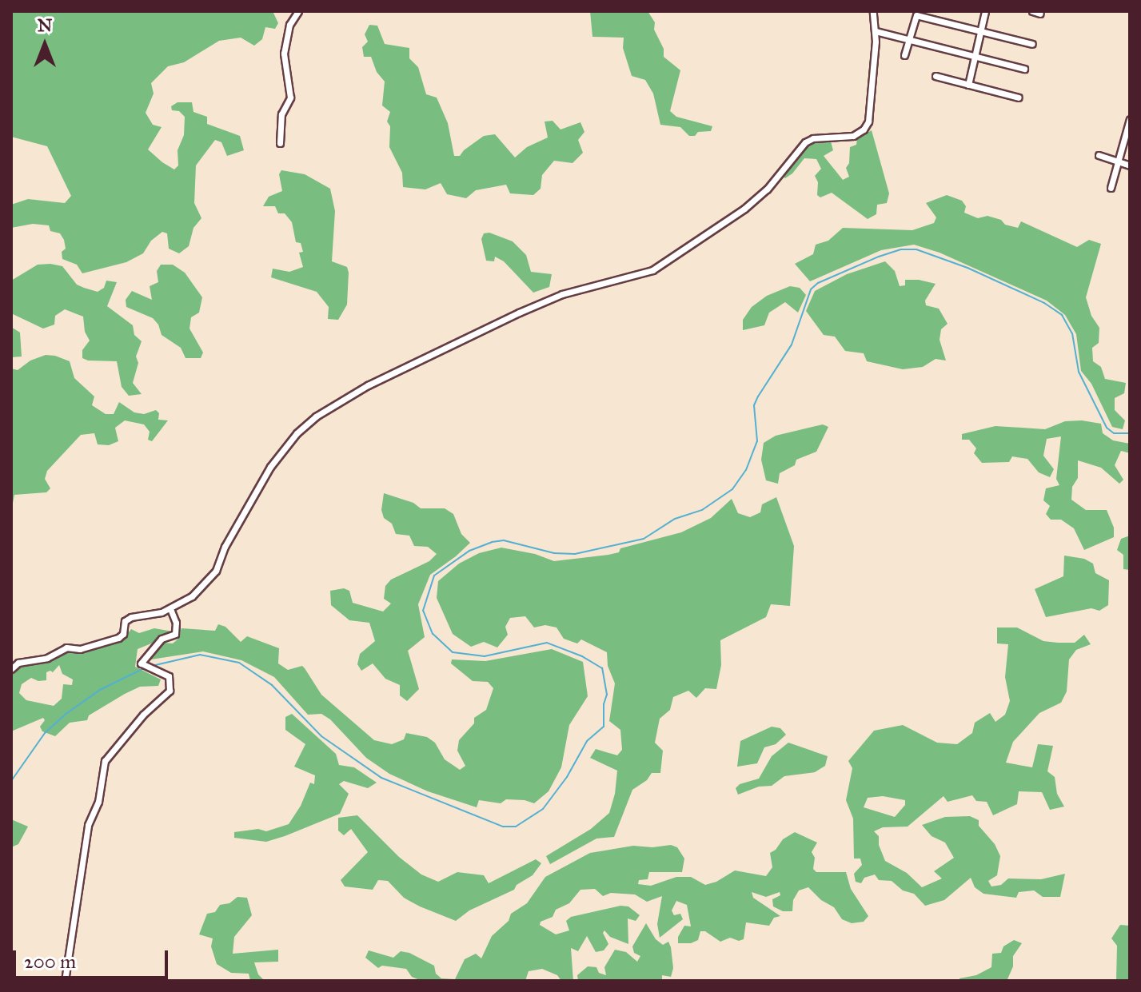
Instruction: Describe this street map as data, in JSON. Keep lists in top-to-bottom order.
{
  "scale_bar": "200 m",
  "north": "top"
}
